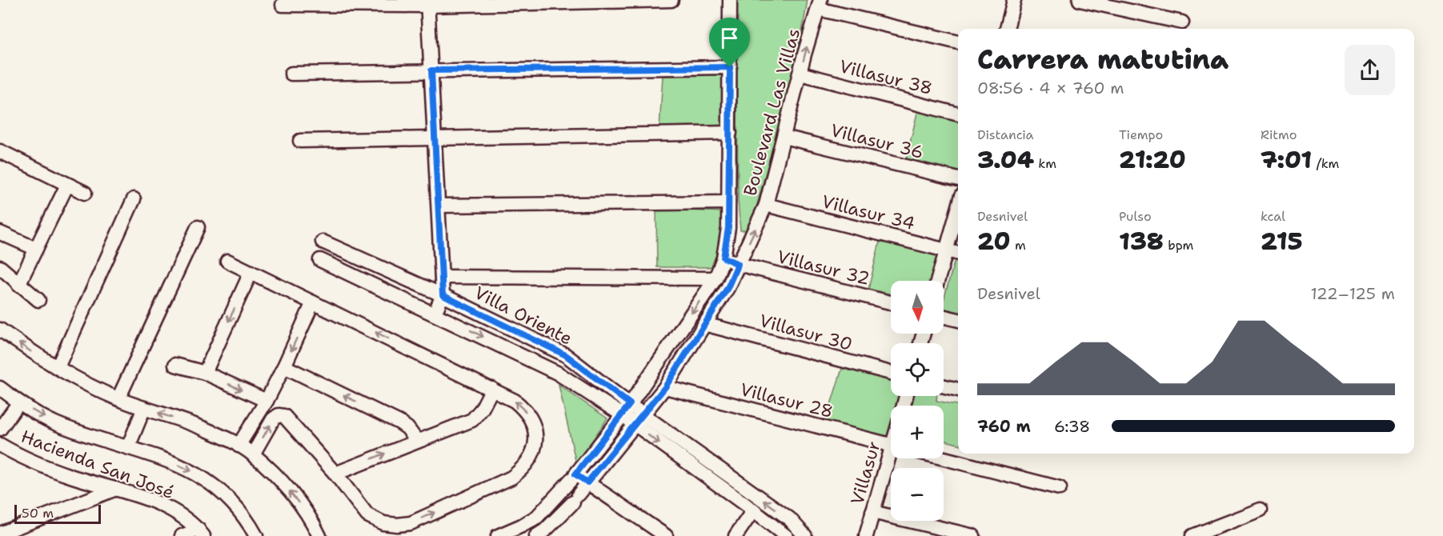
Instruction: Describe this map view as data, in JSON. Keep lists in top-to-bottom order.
{
  "streets": {
    "street": [
      "Villasur 38",
      "Boulevard Las Villas",
      "Villasur 36",
      "Villasur 34",
      "Villasur 32",
      "Villa Oriente",
      "Villasur 30",
      "Villasur 28",
      "Hacienda San José",
      "Villasur"
    ]
  },
  "crossings": [
    ["Villasur 38", "Boulevard Las Villas"],
    ["Boulevard Las Villas", "Villasur 36"],
    ["Boulevard Las Villas", "Villasur 34"],
    ["Boulevard Las Villas", "Villasur 32"],
    ["Boulevard Las Villas", "Villa Oriente"],
    ["Boulevard Las Villas", "Villasur 30"],
    ["Boulevard Las Villas", "Villasur 28"]
  ],
  "scale_bar": "50 m",
  "north": "bottom",
  "page": {
    "heading": ["Carrera matutina", "08:56 · 4 × 760 m"],
    "stats": [
      ["Distancia", "3.04 km"],
      ["Tiempo", "21:20"],
      ["Ritmo", "7:01 /km"],
      ["Desnivel", "20 m"],
      ["Pulso", "138 bpm"],
      ["kcal", "215"]
    ],
    "chart": ["Desnivel", "122–125 m"],
    "map_buttons": ["+", "−"],
    "list": [
      {
        "name": "760 m",
        "note": "6:38"
      }
    ],
    "scale": "50 m"
  }
}
